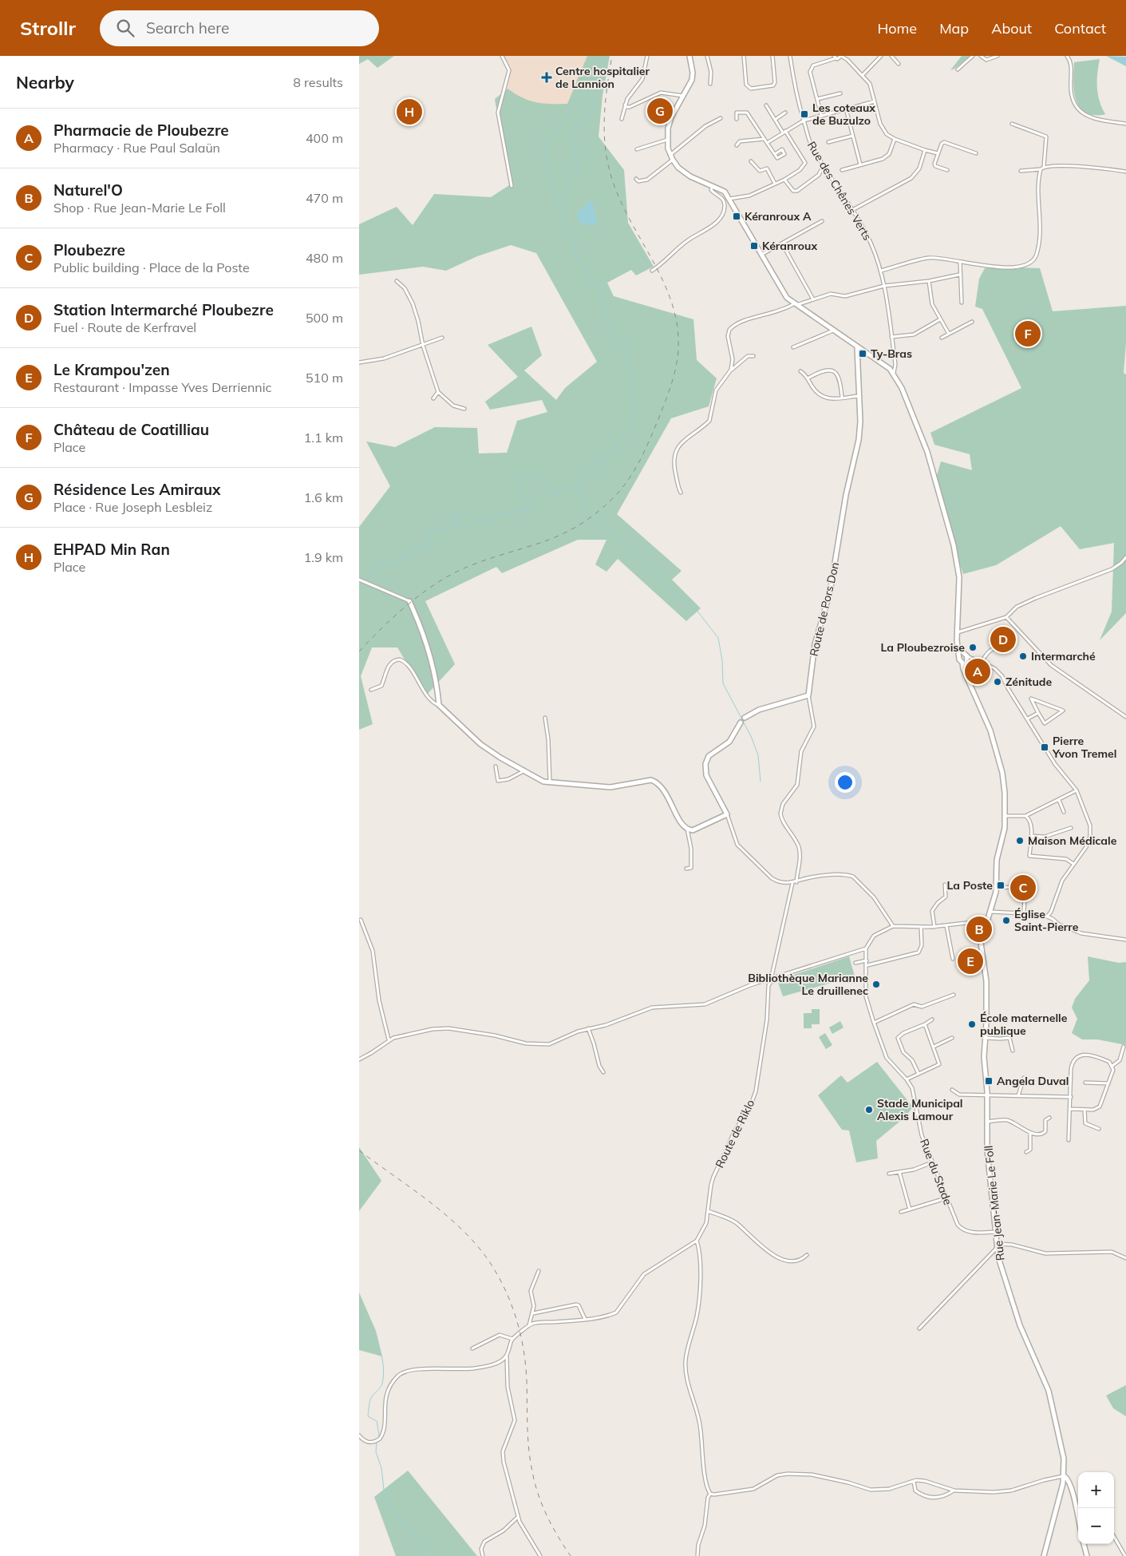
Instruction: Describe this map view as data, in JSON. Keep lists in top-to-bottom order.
{
  "streets": {
    "main road": ["Route de Pors Don", "Rue Jean-Marie Le Foll"],
    "street": ["Rue des Chênes Verts", "Route de Riklo", "Rue du Stade"]
  },
  "crossings": [
    ["Rue du Stade", "Rue Jean-Marie Le Foll"]
  ],
  "places": {
    "health": ["Centre hospitalier de Lannion"],
    "transit": [
      "Les coteaux de Buzulzo",
      "Kéranroux A",
      "Kéranroux",
      "Ty-Bras",
      "Pierre Yvon Tremel",
      "La Poste",
      "Angela Duval"
    ],
    "other": [
      "La Ploubezroise",
      "Intermarché",
      "Zénitude",
      "Maison Médicale",
      "Église Saint-Pierre",
      "Bibliothèque Marianne Le druillenec",
      "École maternelle publique",
      "Stade Municipal Alexis Lamour"
    ]
  },
  "page": {
    "header": "Strollr",
    "search": "Search here",
    "nav": [
      "Home",
      "Map",
      "About",
      "Contact"
    ],
    "heading": ["Nearby", "8 results"],
    "pins": [
      "G",
      "H",
      "F",
      "D",
      "A",
      "C",
      "B",
      "E"
    ],
    "list": [
      {
        "mark": "A",
        "name": "Pharmacie de Ploubezre",
        "note": "Pharmacy · Rue Paul Salaün",
        "value": "400 m"
      },
      {
        "mark": "B",
        "name": "Naturel'O",
        "note": "Shop · Rue Jean-Marie Le Foll",
        "value": "470 m"
      },
      {
        "mark": "C",
        "name": "Ploubezre",
        "note": "Public building · Place de la Poste",
        "value": "480 m"
      },
      {
        "mark": "D",
        "name": "Station Intermarché Ploubezre",
        "note": "Fuel · Route de Kerfravel",
        "value": "500 m"
      },
      {
        "mark": "E",
        "name": "Le Krampou'zen",
        "note": "Restaurant · Impasse Yves Derriennic",
        "value": "510 m"
      },
      {
        "mark": "F",
        "name": "Château de Coatilliau",
        "note": "Place",
        "value": "1.1 km"
      },
      {
        "mark": "G",
        "name": "Résidence Les Amiraux",
        "note": "Place · Rue Joseph Lesbleiz",
        "value": "1.6 km"
      },
      {
        "mark": "H",
        "name": "EHPAD Min Ran",
        "note": "Place",
        "value": "1.9 km"
      }
    ],
    "map_buttons": ["+", "−"]
  }
}
